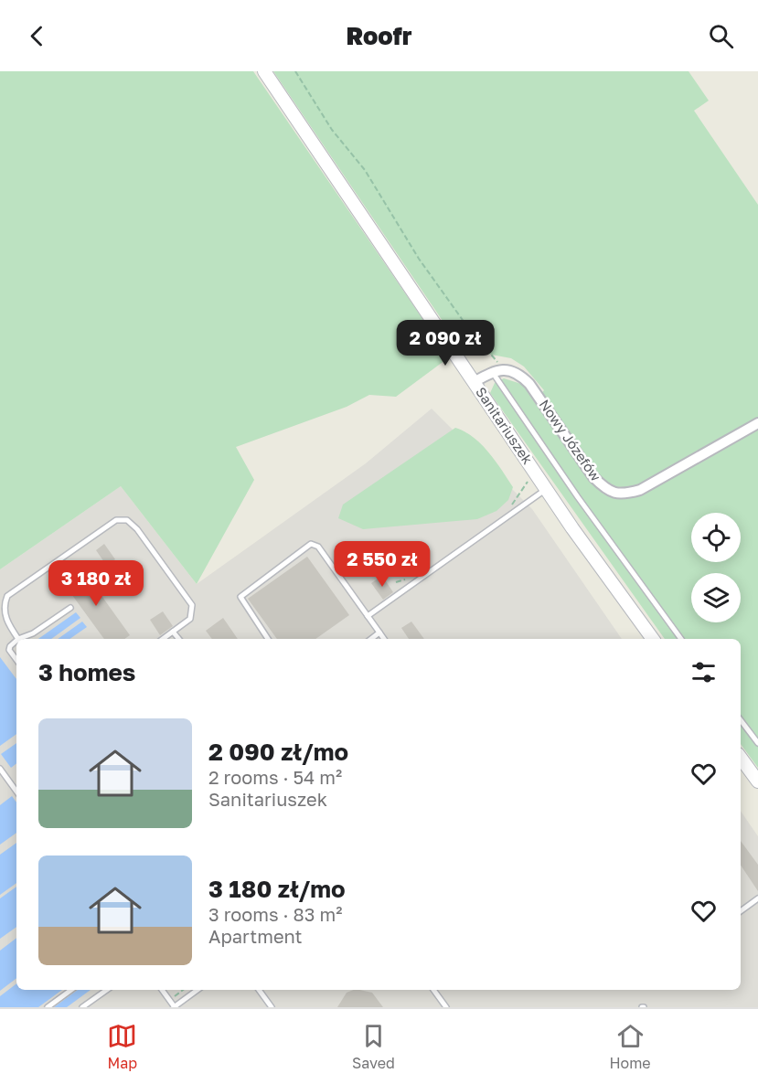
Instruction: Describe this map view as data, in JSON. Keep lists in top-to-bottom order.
{
  "streets": {
    "street": ["Sanitariuszek", "Nowy Józefów"]
  },
  "page": {
    "header": "Roofr",
    "price": ["2 090 zł", "2 550 zł", "3 180 zł"],
    "heading": "3 homes",
    "list": [
      {
        "name": "2 090 zł/mo",
        "note": "2 rooms · 54 m² · Sanitariuszek"
      },
      {
        "name": "3 180 zł/mo",
        "note": "3 rooms · 83 m² · Apartment"
      }
    ],
    "tabs": ["Map", "Saved", "Home"]
  }
}
